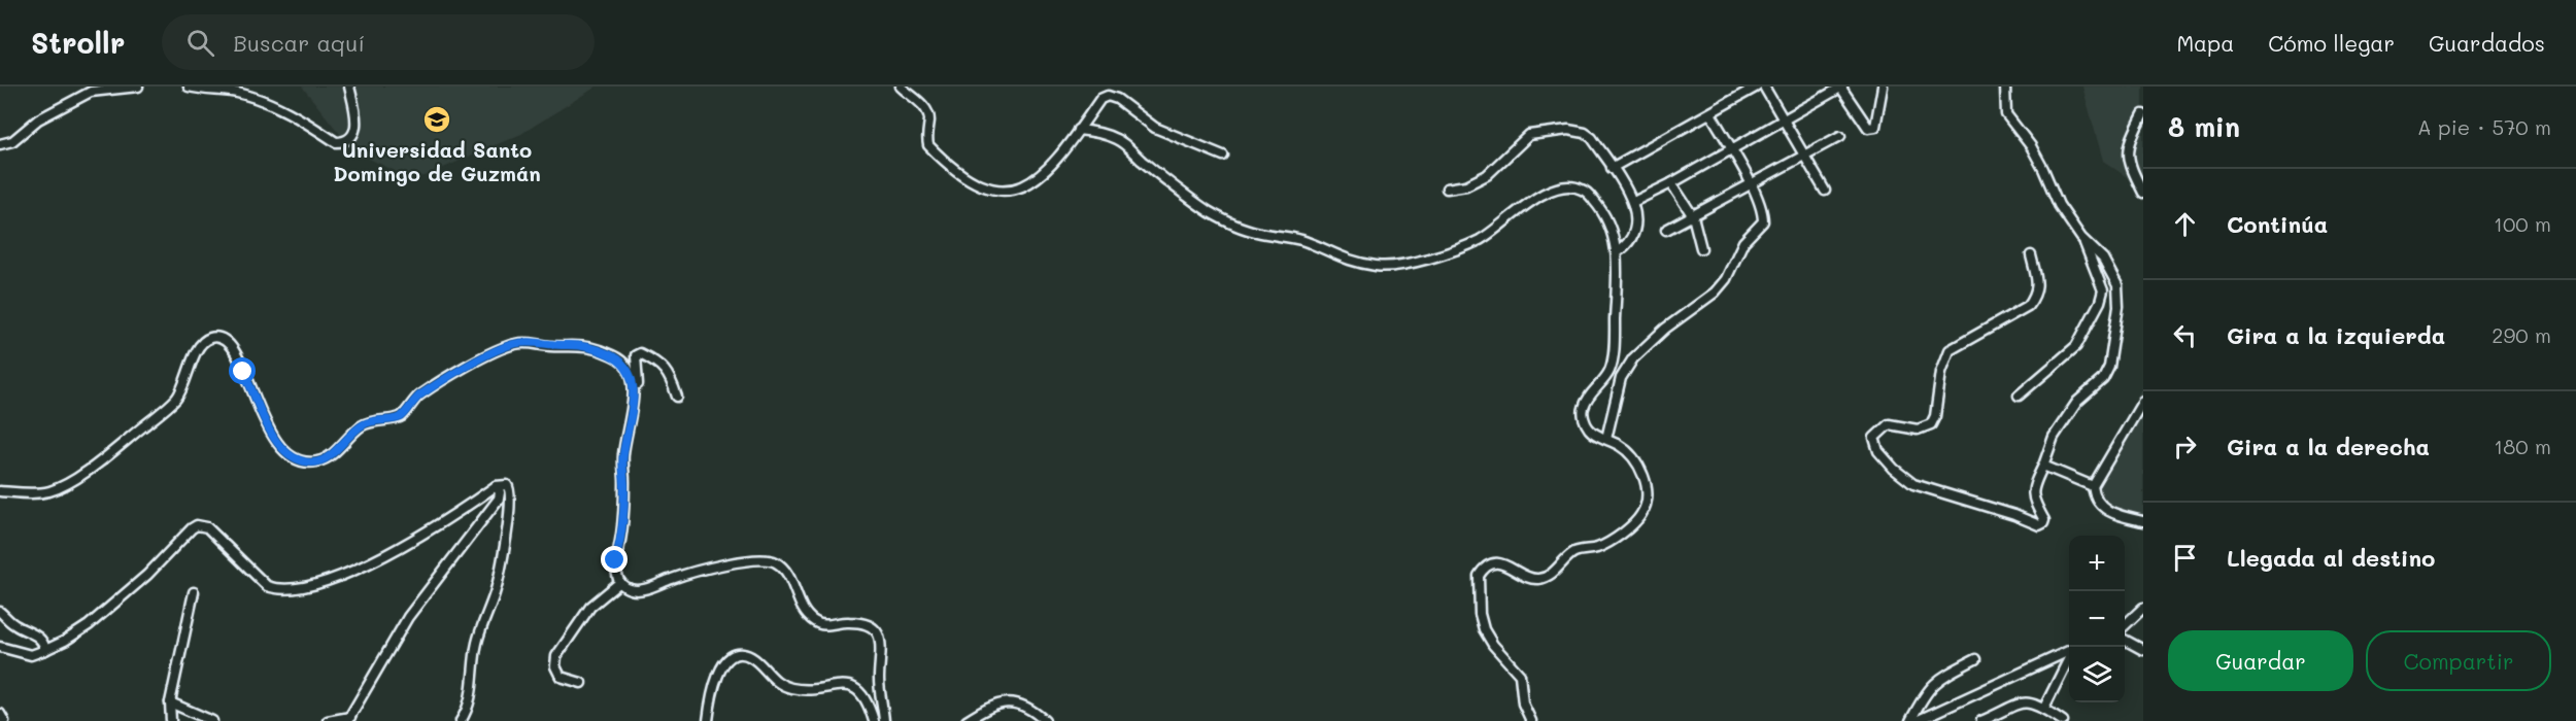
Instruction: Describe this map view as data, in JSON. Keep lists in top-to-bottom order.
{
  "places": {
    "school or university": ["Universidad Santo Domingo de Guzmán"]
  },
  "page": {
    "header": "Strollr",
    "search": "Buscar aquí",
    "nav": ["Mapa", "Cómo llegar", "Guardados"],
    "heading": ["8 min", "A pie · 570 m"],
    "list": [
      ["Continúa", "100 m"],
      ["Gira a la izquierda", "290 m"],
      ["Gira a la derecha", "180 m"],
      "Llegada al destino"
    ],
    "map_buttons": ["+", "−"],
    "buttons": ["Guardar", "Compartir"]
  }
}
